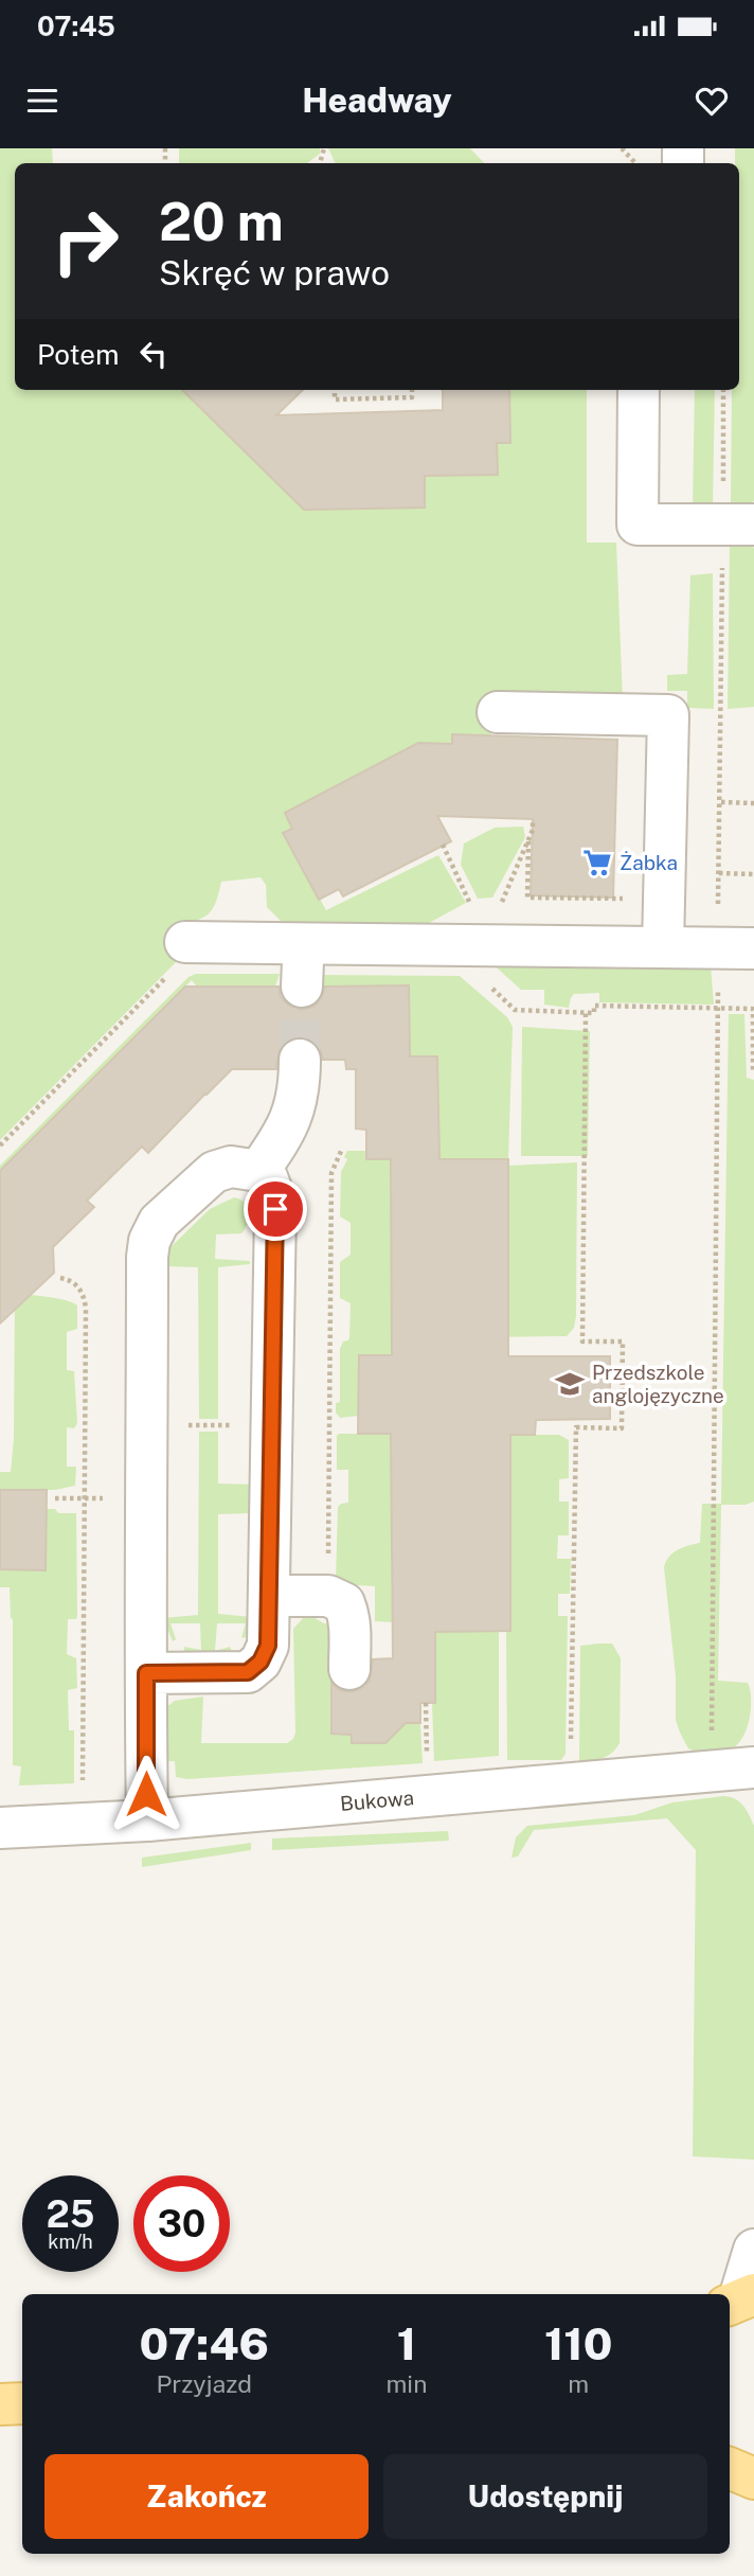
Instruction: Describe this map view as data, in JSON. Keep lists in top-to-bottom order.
{
  "streets": {
    "street": ["Bukowa"]
  },
  "places": {
    "supermarket": ["Żabka"],
    "school or university": ["Przedszkole anglojęzyczne"]
  },
  "page": {
    "status": "07:45",
    "header": "Headway",
    "turn": ["20 m", "Skręć w prawo"],
    "then": "Potem",
    "speed": "25 km/h",
    "limit": "30",
    "eta": [
      "07:46",
      "Przyjazd",
      "1",
      "min",
      "110",
      "m"
    ],
    "buttons": ["Zakończ", "Udostępnij"]
  }
}
